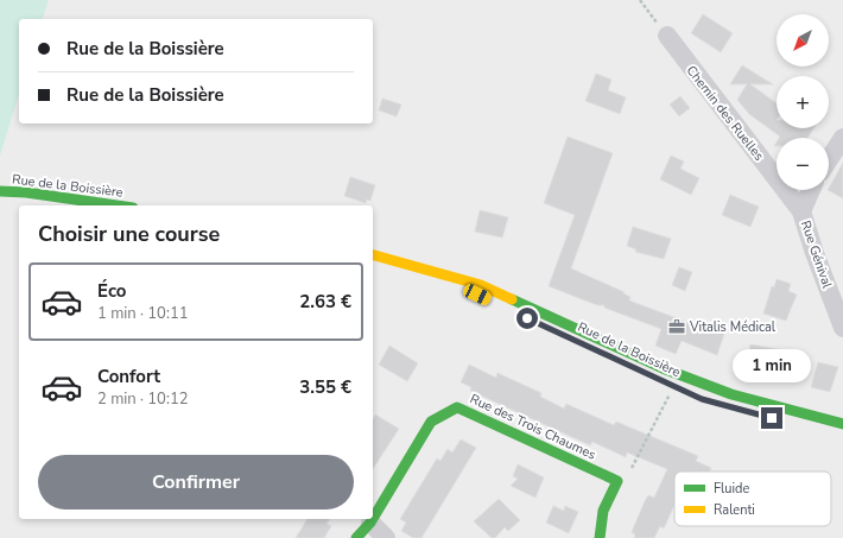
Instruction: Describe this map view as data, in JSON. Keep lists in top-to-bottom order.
{
  "streets": {
    "main road": ["Rue de la Boissière", "Rue des Trois Chaumes"],
    "street": ["Chemin des Ruelles", "Rue Génival"]
  },
  "crossings": [
    ["Chemin des Ruelles", "Rue Génival"]
  ],
  "places": {
    "office": ["Vitalis Médical"]
  },
  "legend": ["Fluide", "Ralenti"],
  "north": "bottom left",
  "page": {
    "map_buttons": ["+", "−"],
    "banner": ["Rue de la Boissière", "Rue de la Boissière"],
    "heading": "Choisir une course",
    "list": [
      {
        "name": "Éco",
        "note": "1 min · 10:11",
        "value": "2.63 €"
      },
      {
        "name": "Confort",
        "note": "2 min · 10:12",
        "value": "3.55 €"
      }
    ],
    "bubble": "1 min",
    "buttons": "Confirmer"
  }
}
